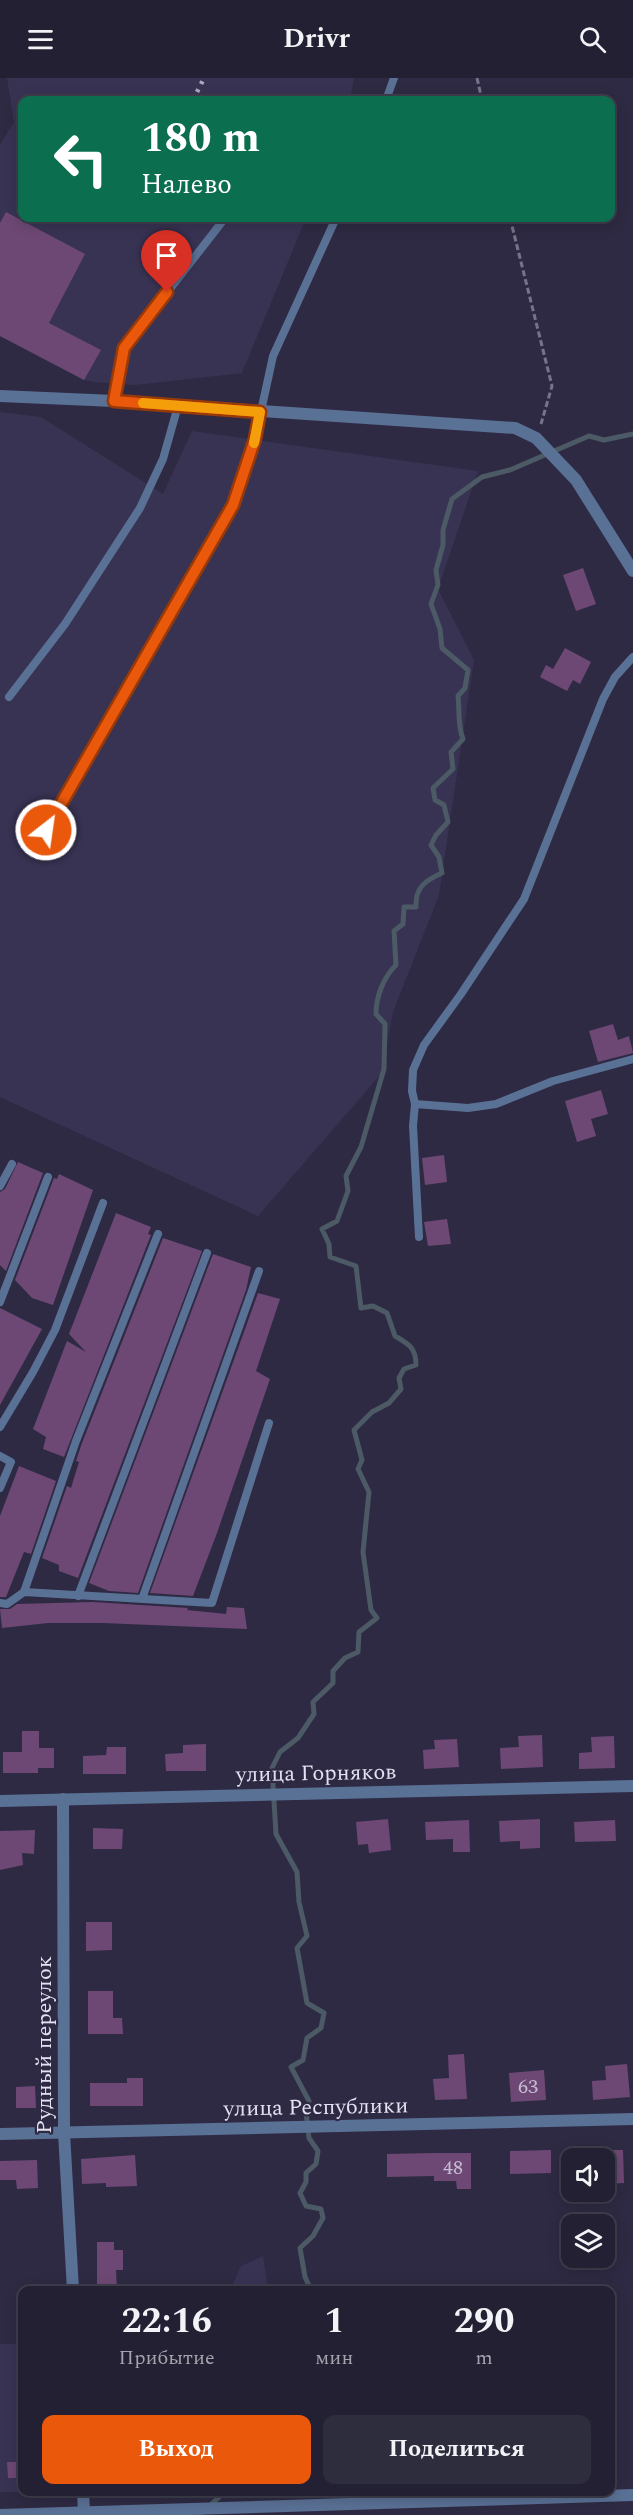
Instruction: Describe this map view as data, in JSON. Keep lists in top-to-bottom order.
{
  "streets": {
    "street": ["улица Горняков", "Рудный переулок", "улица Республики"]
  },
  "crossings": [
    ["улица Горняков", "Рудный переулок"],
    ["Рудный переулок", "улица Республики"]
  ],
  "house_numbers": ["63", "48"],
  "page": {
    "header": "Drivr",
    "turn": ["180 m", "Налево"],
    "eta": [
      "22:16",
      "Прибытие",
      "1",
      "мин",
      "290",
      "m"
    ],
    "buttons": ["Выход", "Поделиться"]
  }
}
